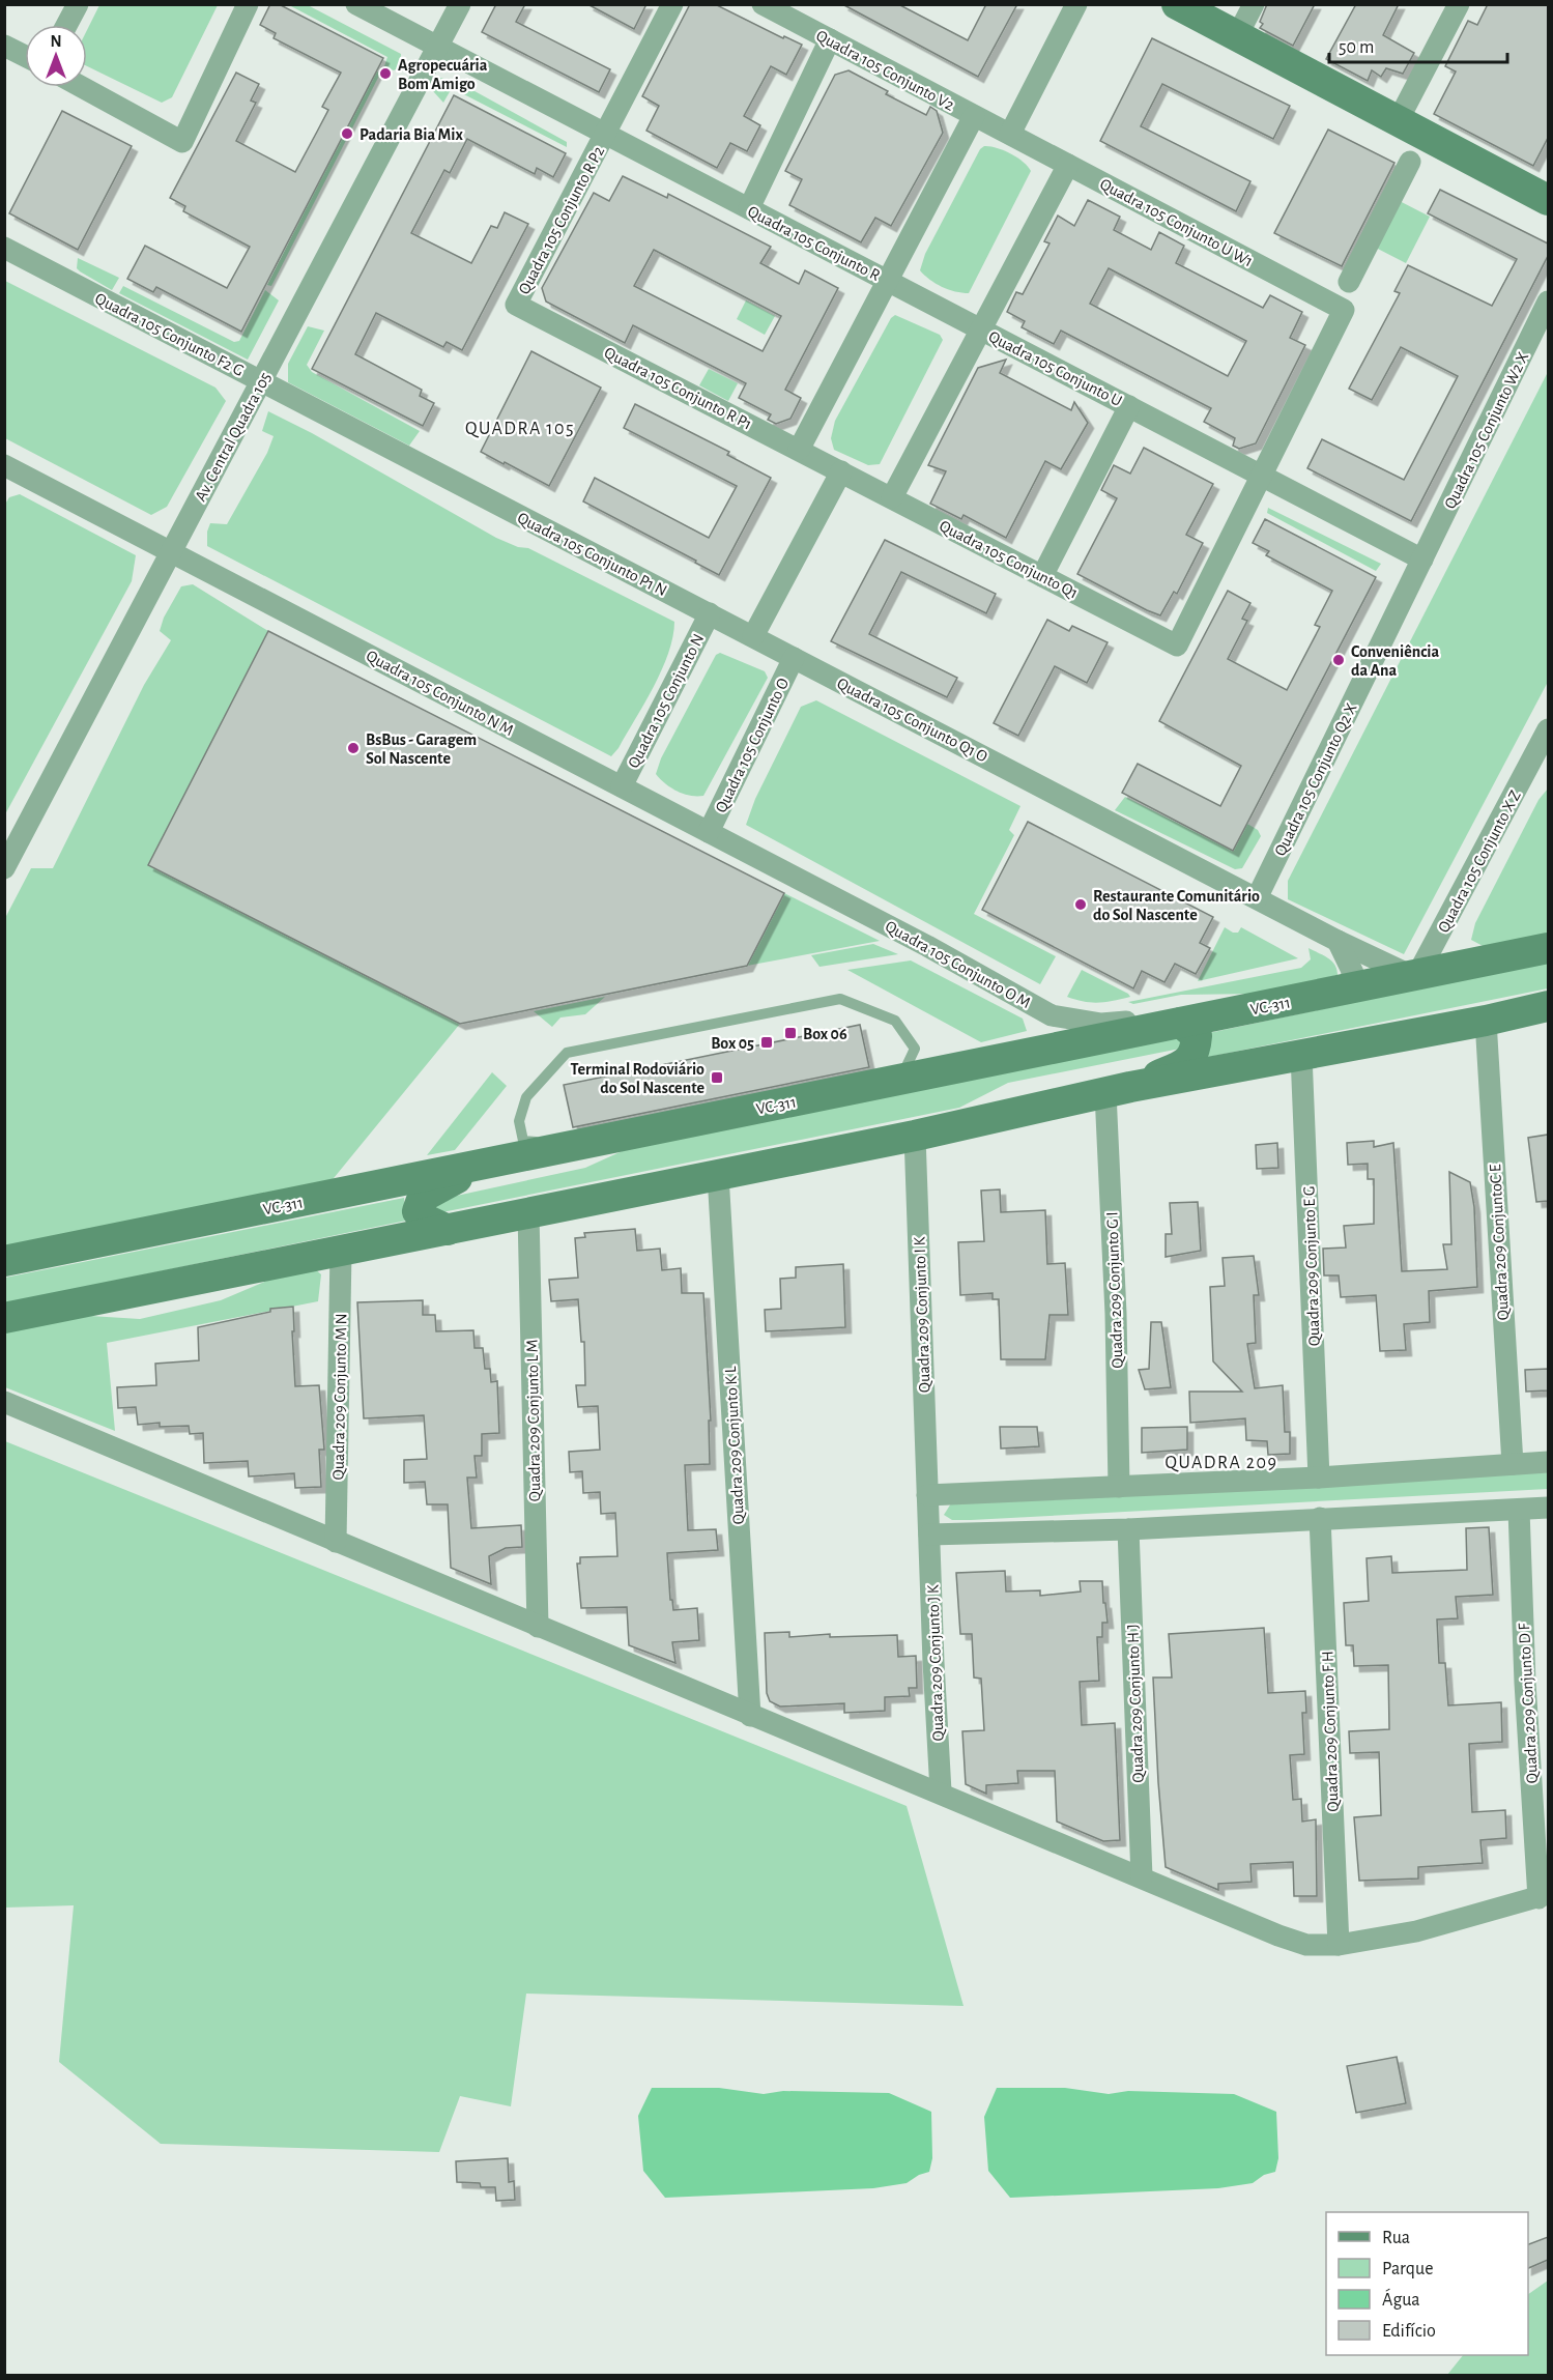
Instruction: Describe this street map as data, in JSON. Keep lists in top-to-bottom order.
{
  "streets": {
    "main road": ["VC-311"],
    "street": [
      "Quadra 105 Conjunto V2",
      "Quadra 105 Conjunto R P2",
      "Quadra 105 Conjunto U W1",
      "Quadra 105 Conjunto R",
      "Quadra 105 Conjunto F2 G",
      "Quadra 105 Conjunto U",
      "Quadra 105 Conjunto R P1",
      "Quadra 105 Conjunto W2 X",
      "Av. Central Quadra 105",
      "Quadra 105 Conjunto P1 N",
      "Quadra 105 Conjunto Q1",
      "Quadra 105 Conjunto N M",
      "Quadra 105 Conjunto N",
      "Quadra 105 Conjunto Q1 O",
      "Quadra 105 Conjunto O",
      "Quadra 105 Conjunto Q2 X",
      "Quadra 105 Conjunto X Z",
      "Quadra 105 Conjunto O M",
      "Quadra 209 ConjuntoC E",
      "Quadra 209 Conjunto E G",
      "Quadra 209 Conjunto G I",
      "Quadra 209 Conjunto I K",
      "Quadra 209 Conjunto M N",
      "Quadra 209 Conjunto L M",
      "Quadra 209 Conjunto K L",
      "Quadra 209 Conjunto J K",
      "Quadra 209 Conjunto H J",
      "Quadra 209 Conjunto D F",
      "Quadra 209 Conjunto F H"
    ]
  },
  "crossings": [
    ["Quadra 105 Conjunto V2", "Quadra 105 Conjunto U W1"],
    ["Quadra 105 Conjunto R P2", "Quadra 105 Conjunto R"],
    ["Quadra 105 Conjunto R P2", "Quadra 105 Conjunto R P1"],
    ["Quadra 105 Conjunto U W1", "Quadra 105 Conjunto U"],
    ["Quadra 105 Conjunto U W1", "Quadra 105 Conjunto Q1"],
    ["Quadra 105 Conjunto R", "Quadra 105 Conjunto R P1"],
    ["Quadra 105 Conjunto R", "Av. Central Quadra 105"],
    ["Quadra 105 Conjunto F2 G", "Av. Central Quadra 105"],
    ["Quadra 105 Conjunto F2 G", "Quadra 105 Conjunto P1 N"],
    ["Quadra 105 Conjunto U", "Quadra 105 Conjunto W2 X"],
    ["Quadra 105 Conjunto U", "Quadra 105 Conjunto Q1"],
    ["Quadra 105 Conjunto U", "Quadra 105 Conjunto Q2 X"],
    ["Quadra 105 Conjunto R P1", "Quadra 105 Conjunto Q1"],
    ["Quadra 105 Conjunto W2 X", "Quadra 105 Conjunto Q2 X"],
    ["Av. Central Quadra 105", "Quadra 105 Conjunto N M"],
    ["Quadra 105 Conjunto P1 N", "Quadra 105 Conjunto N"],
    ["Quadra 105 Conjunto P1 N", "Quadra 105 Conjunto Q1 O"],
    ["Quadra 105 Conjunto N M", "Quadra 105 Conjunto N"],
    ["Quadra 105 Conjunto N M", "Quadra 105 Conjunto O"],
    ["Quadra 105 Conjunto N M", "Quadra 105 Conjunto O M"],
    ["Quadra 105 Conjunto Q1 O", "Quadra 105 Conjunto O"],
    ["Quadra 105 Conjunto Q1 O", "Quadra 105 Conjunto Q2 X"],
    ["Quadra 105 Conjunto Q1 O", "Quadra 105 Conjunto X Z"],
    ["Quadra 105 Conjunto Q1 O", "VC-311"],
    ["Quadra 105 Conjunto O", "Quadra 105 Conjunto O M"],
    ["Quadra 105 Conjunto X Z", "VC-311"],
    ["Quadra 105 Conjunto O M", "VC-311"],
    ["Quadra 209 Conjunto I K", "Quadra 209 Conjunto J K"]
  ],
  "districts": ["QUADRA 105", "QUADRA 209"],
  "places": {
    "other": [
      "Agropecuária Bom Amigo",
      "Padaria Bia Mix",
      "Conveniência da Ana",
      "BsBus - Garagem Sol Nascente",
      "Restaurante Comunitário do Sol Nascente"
    ],
    "transit": ["Box 06", "Box 05", "Terminal Rodoviário do Sol Nascente"]
  },
  "legend": [
    "Rua",
    "Parque",
    "Água",
    "Edifício"
  ],
  "scale_bar": "50 m",
  "north": "top"
}
